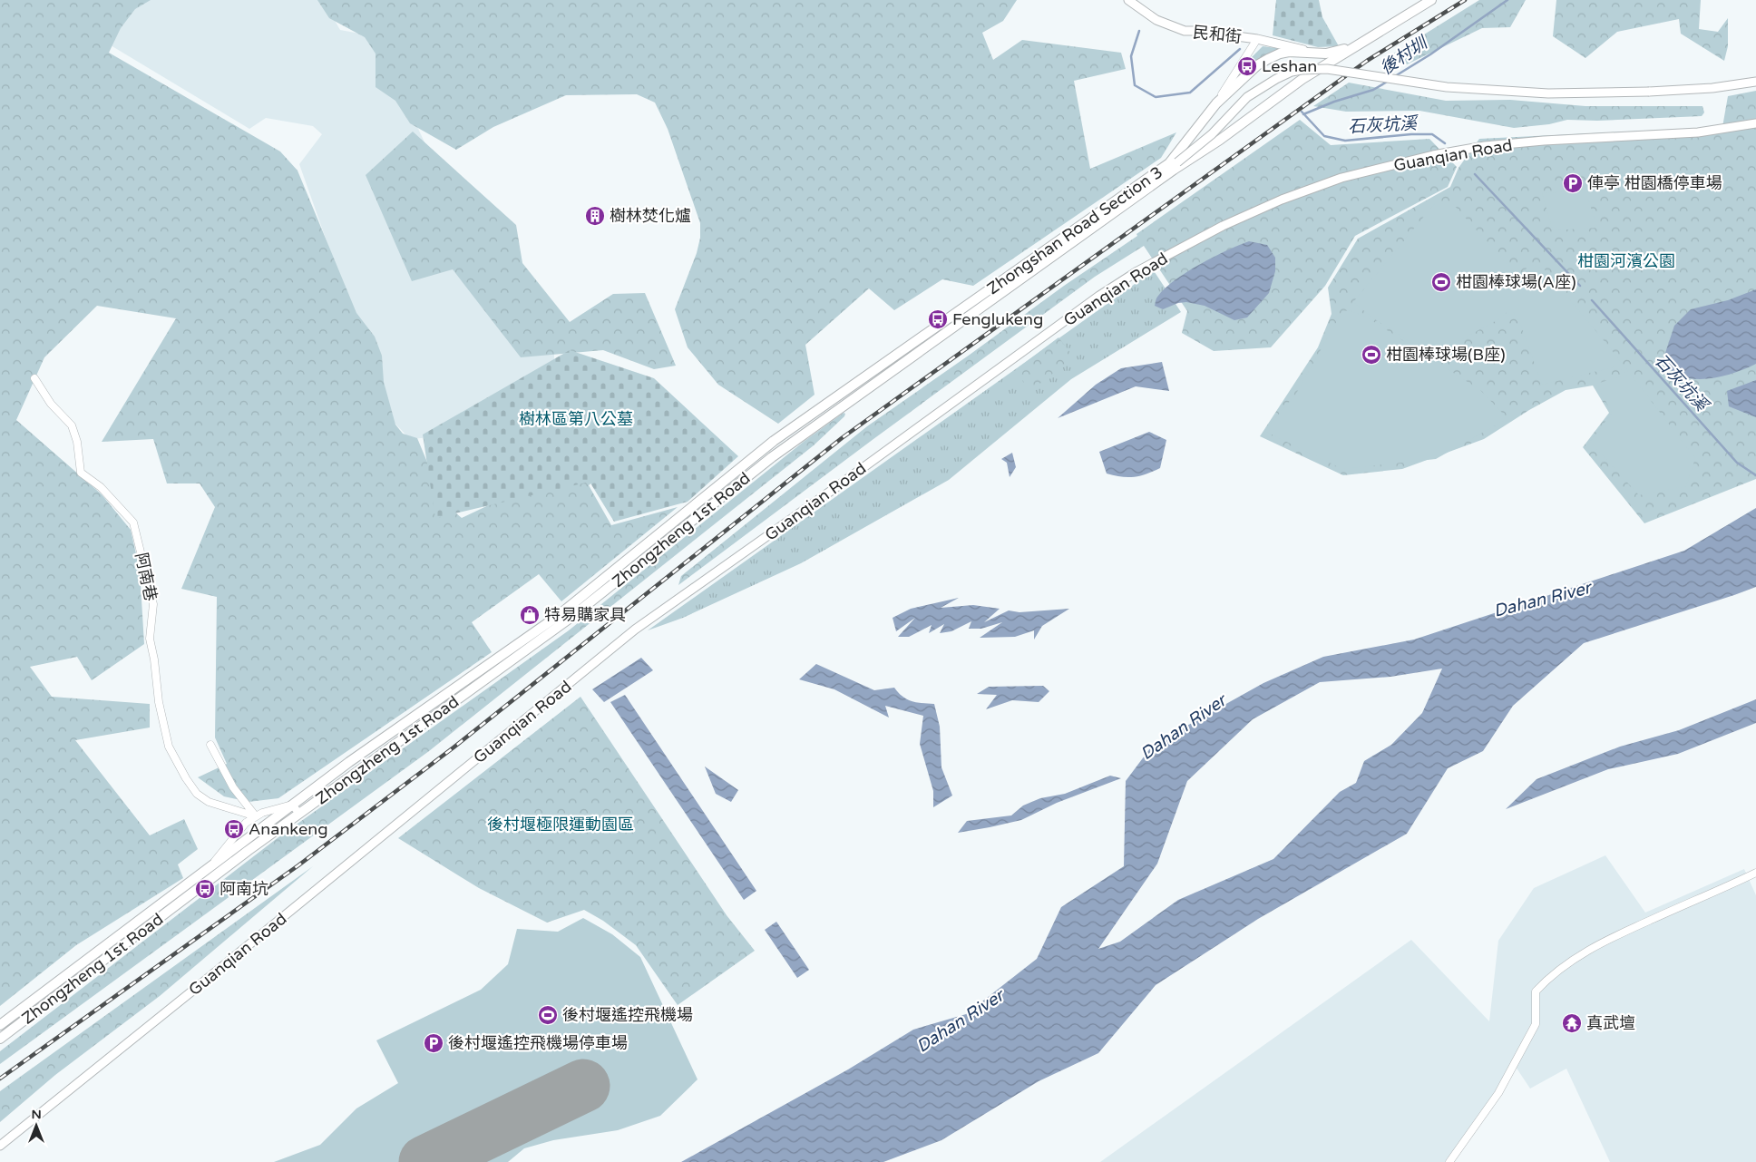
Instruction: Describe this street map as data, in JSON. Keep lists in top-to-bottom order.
{
  "streets": {
    "main road": ["Zhongshan Road Section 3", "Zhongzheng 1st Road"],
    "street": ["民和街", "Guanqian Road", "阿南巷"]
  },
  "crossings": [
    ["民和街", "Zhongshan Road Section 3"],
    ["Zhongshan Road Section 3", "Zhongzheng 1st Road"]
  ],
  "water": ["後村圳", "石灰坑溪", "Dahan River"],
  "parks": ["柑園河濱公園", "樹林區第八公墓", "後村堰極限運動園區"],
  "places": {
    "bus stop": [
      "Leshan",
      "Fenglukeng",
      "Anankeng",
      "阿南坑"
    ],
    "parking": ["俥亭 柑園橋停車場", "後村堰遙控飛機場停車場"],
    "building": ["樹林焚化爐"],
    "sports": ["柑園棒球場(A座)", "柑園棒球場(B座)", "後村堰遙控飛機場"],
    "shop": ["特易購家具"],
    "temple": ["真武壇"]
  },
  "north": "top"
}
